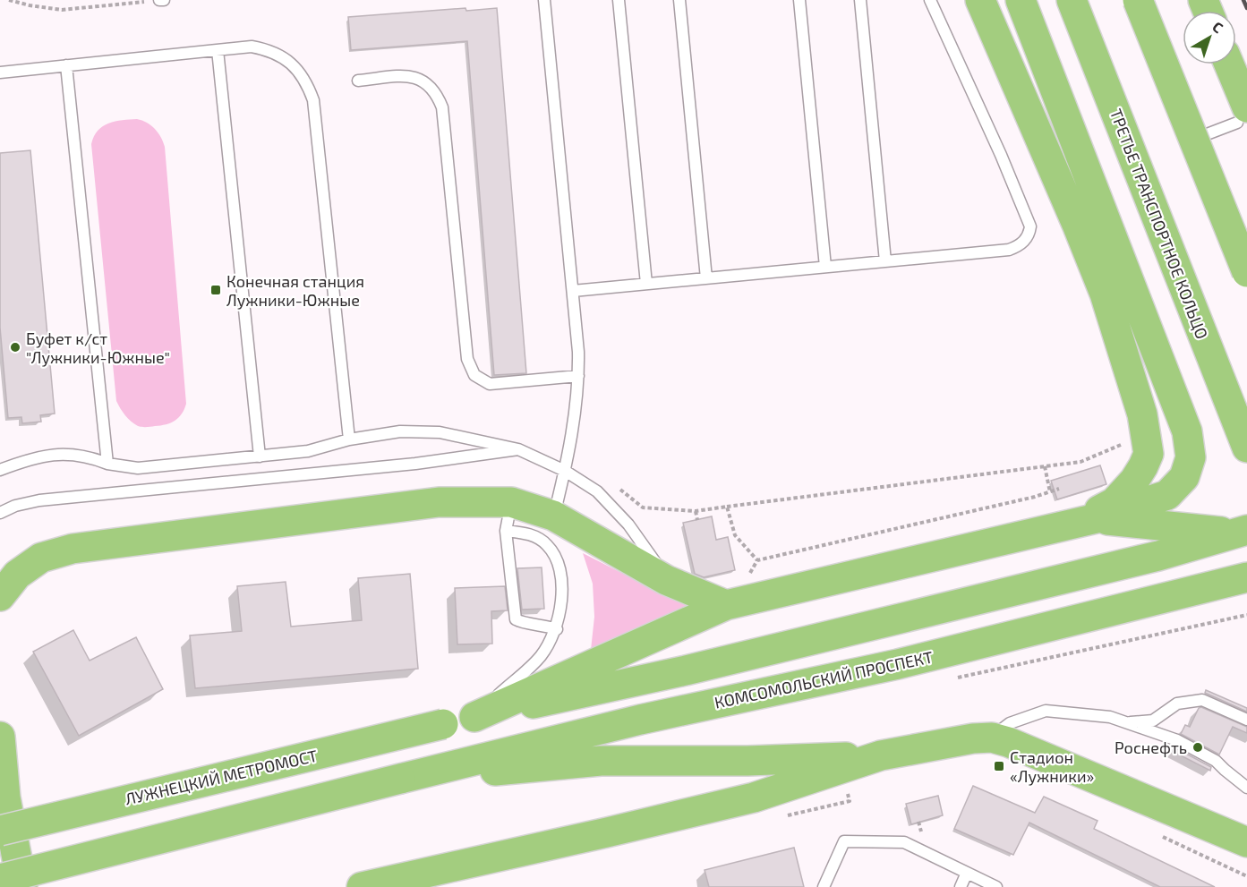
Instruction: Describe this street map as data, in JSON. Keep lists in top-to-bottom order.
{
  "streets": {
    "main road": ["ТРЕТЬЕ ТРАНСПОРТНОЕ КОЛЬЦО", "КОМСОМОЛЬСКИЙ ПРОСПЕКТ", "ЛУЖНЕЦКИЙ МЕТРОМОСТ"]
  },
  "places": {
    "transit": ["Конечная станция Лужники-Южные", "Стадион «Лужники»"],
    "other": ["Буфет к/ст \"Лужники-Южные\"", "Роснефть"]
  },
  "north": "top right"
}
